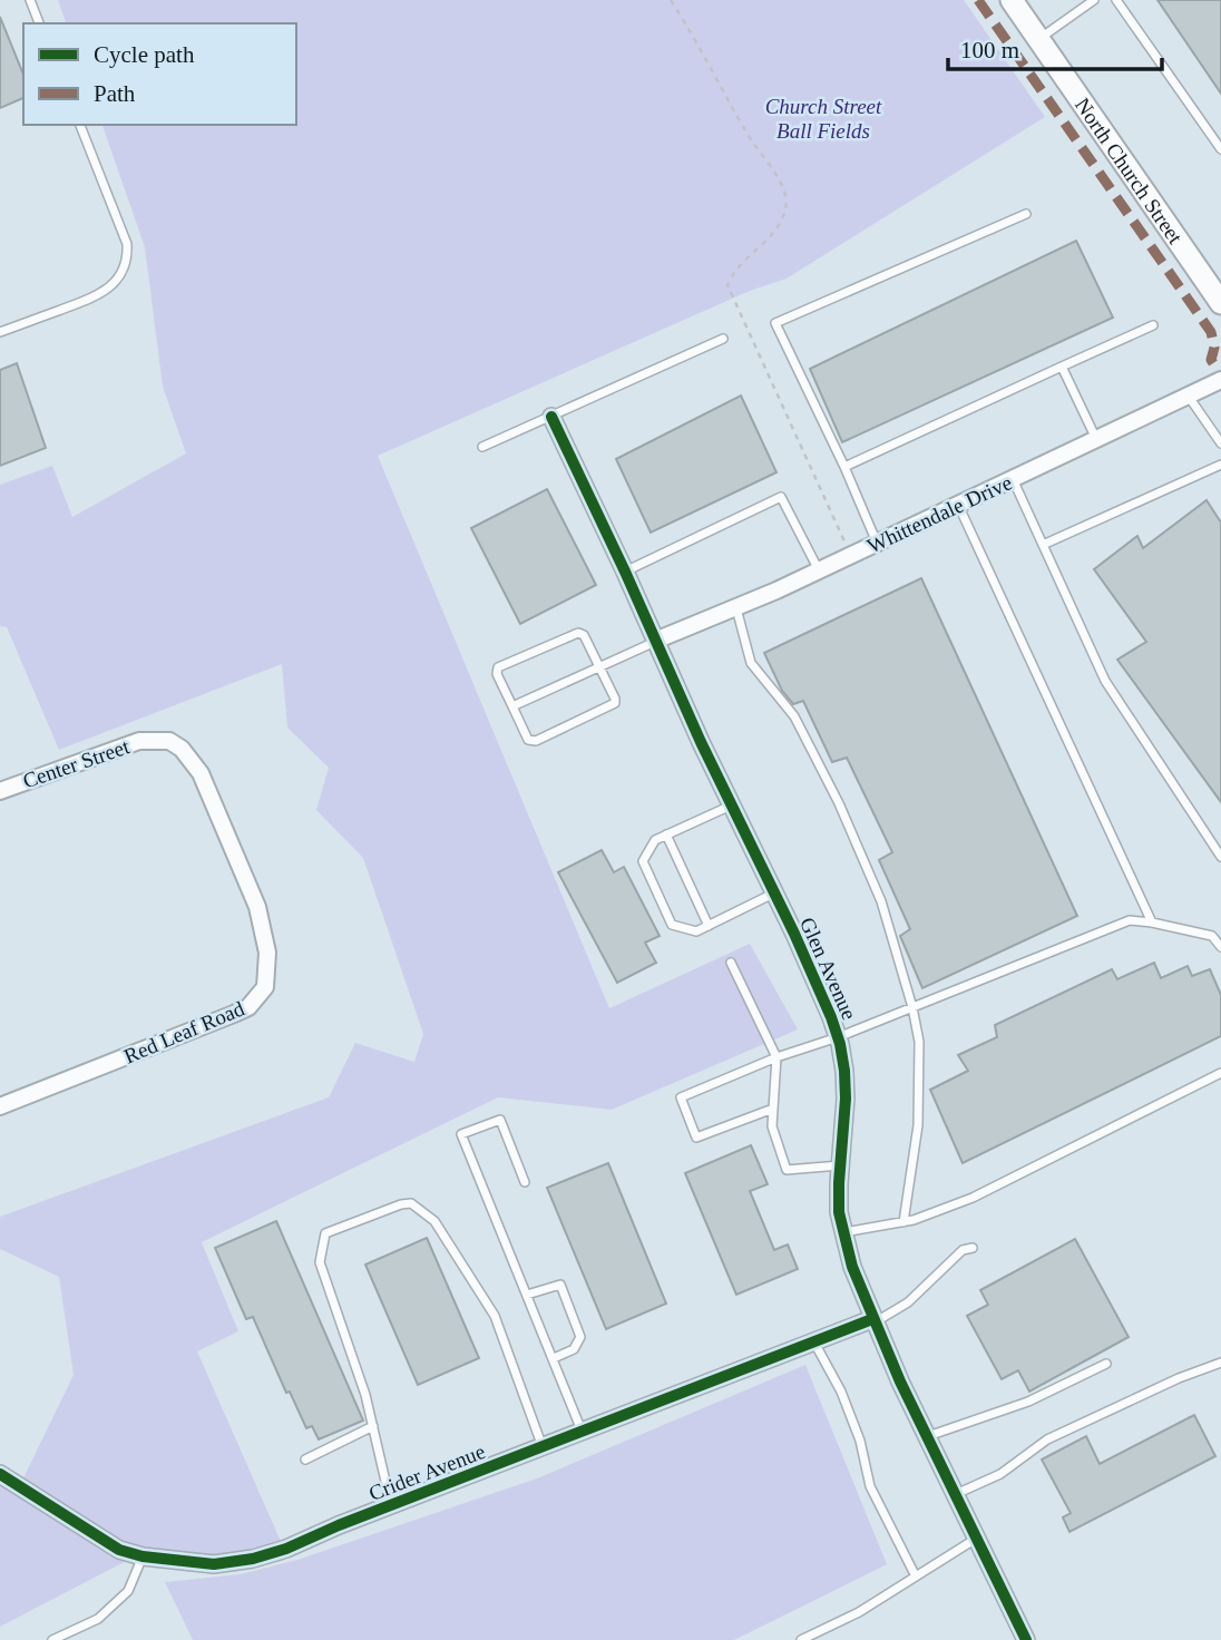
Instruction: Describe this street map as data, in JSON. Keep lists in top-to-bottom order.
{
  "streets": {
    "main road": ["North Church Street"],
    "street": [
      "Whittendale Drive",
      "Center Street",
      "Glen Avenue",
      "Red Leaf Road",
      "Crider Avenue"
    ]
  },
  "crossings": [
    ["Whittendale Drive", "Glen Avenue"],
    ["Center Street", "Red Leaf Road"],
    ["Glen Avenue", "Crider Avenue"]
  ],
  "parks": ["Church Street Ball Fields"],
  "legend": ["Cycle path", "Path"],
  "scale_bar": "100 m"
}
